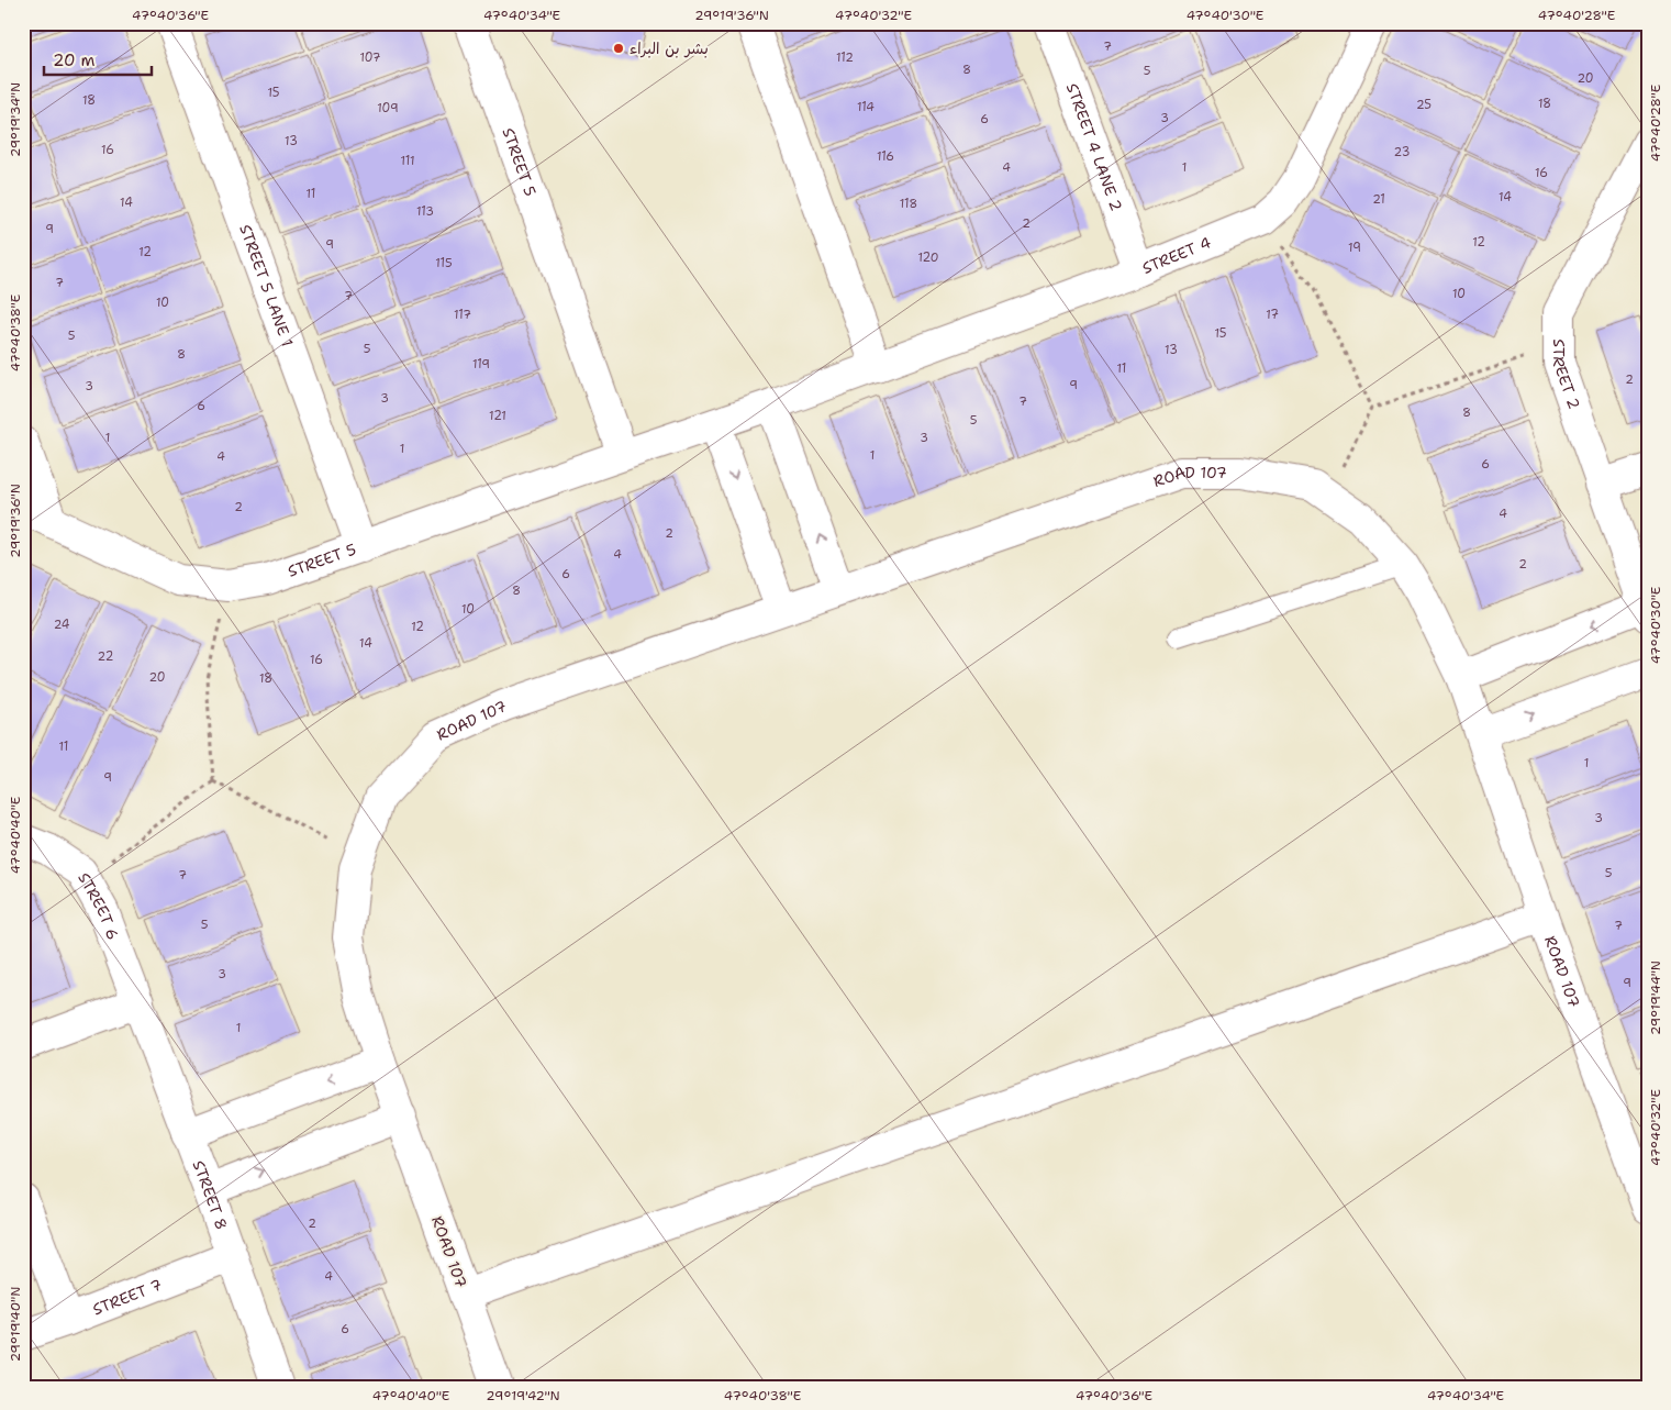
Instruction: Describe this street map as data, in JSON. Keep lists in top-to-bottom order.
{
  "streets": {
    "street": [
      "STREET 4 LANE 2",
      "STREET 5",
      "STREET 4",
      "STREET 5 LANE 1",
      "STREET 2",
      "ROAD 107",
      "STREET 6",
      "STREET 8",
      "STREET 7"
    ]
  },
  "crossings": [
    ["STREET 4 LANE 2", "STREET 4"],
    ["STREET 5", "STREET 4"],
    ["STREET 5", "STREET 5 LANE 1"],
    ["STREET 6", "STREET 8"],
    ["STREET 8", "STREET 7"]
  ],
  "places": ["بشر بن البراء"],
  "house_numbers": [
    "7",
    "107",
    "112",
    "8",
    "5",
    "20",
    "15",
    "18",
    "18",
    "25",
    "114",
    "109",
    "3",
    "6",
    "13",
    "16",
    "23",
    "116",
    "111",
    "4",
    "1",
    "16",
    "11",
    "14",
    "21",
    "14",
    "118",
    "113",
    "2",
    "9",
    "12",
    "9",
    "19",
    "12",
    "120",
    "115",
    "7",
    "10",
    "7",
    "10",
    "117",
    "17",
    "15",
    "5",
    "5",
    "13",
    "8",
    "119",
    "11",
    "2",
    "9",
    "3",
    "3",
    "7",
    "6",
    "8",
    "121",
    "5",
    "1",
    "3",
    "1",
    "1",
    "4",
    "6",
    "2",
    "4",
    "2",
    "4",
    "2",
    "6",
    "8",
    "10",
    "24",
    "12",
    "14",
    "22",
    "16",
    "20",
    "18",
    "11",
    "1",
    "9",
    "3",
    "5",
    "7",
    "5",
    "7",
    "3",
    "9",
    "1",
    "2",
    "4",
    "6"
  ],
  "scale_bar": "20 m",
  "coordinates": [
    "47°40'36\"E",
    "47°40'34\"E",
    "29°19'36\"N",
    "47°40'32\"E",
    "47°40'30\"E",
    "47°40'28\"E",
    "29°19'34\"N",
    "47°40'38\"E",
    "47°40'40\"E",
    "29°19'44\"N",
    "29°19'40\"N",
    "29°19'42\"N"
  ]
}
